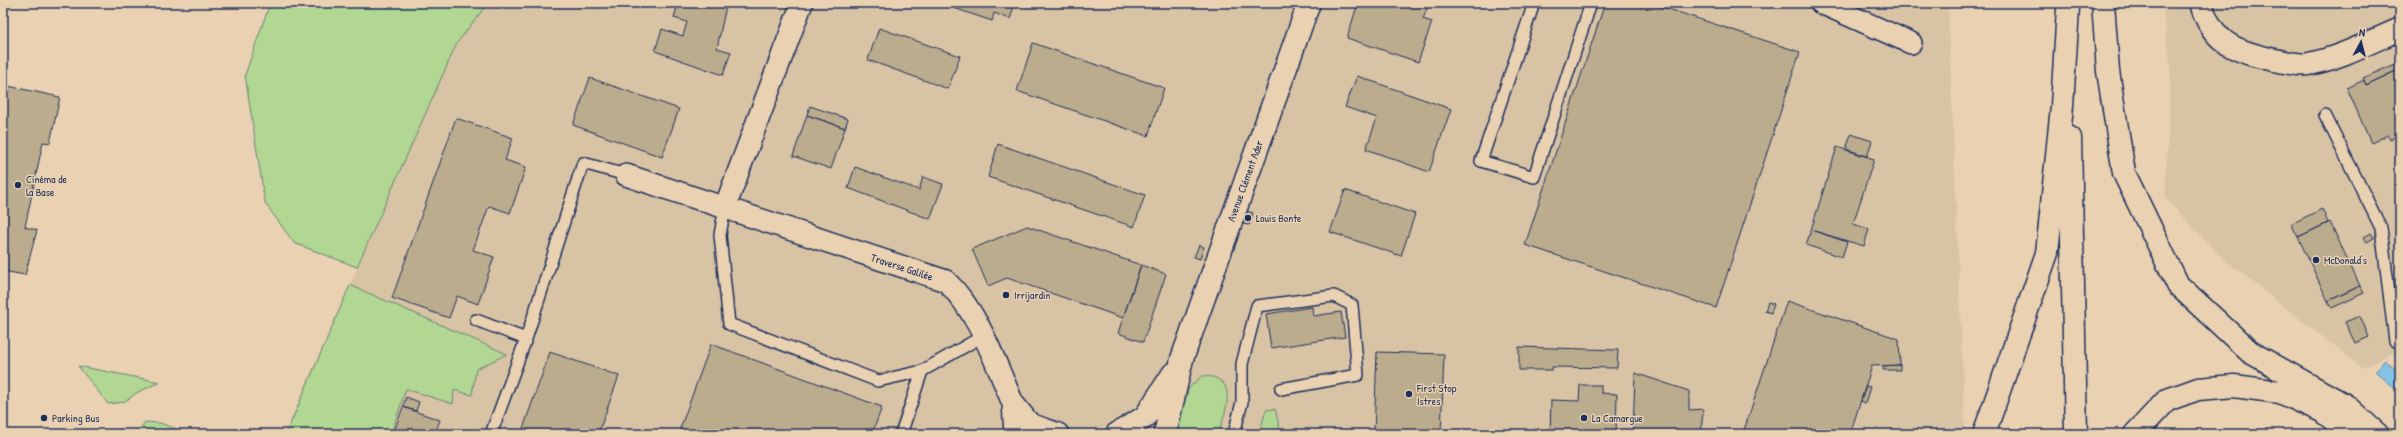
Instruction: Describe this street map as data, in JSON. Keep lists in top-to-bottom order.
{
  "streets": {
    "main road": ["Avenue Clément Ader"],
    "street": ["Traverse Galilée"]
  },
  "places": [
    "Cinéma de la Base",
    "Louis Bonte",
    "McDonald's",
    "Irrijardin",
    "First Stop Istres",
    "Parking Bus",
    "La Camargue"
  ],
  "north": "top"
}
